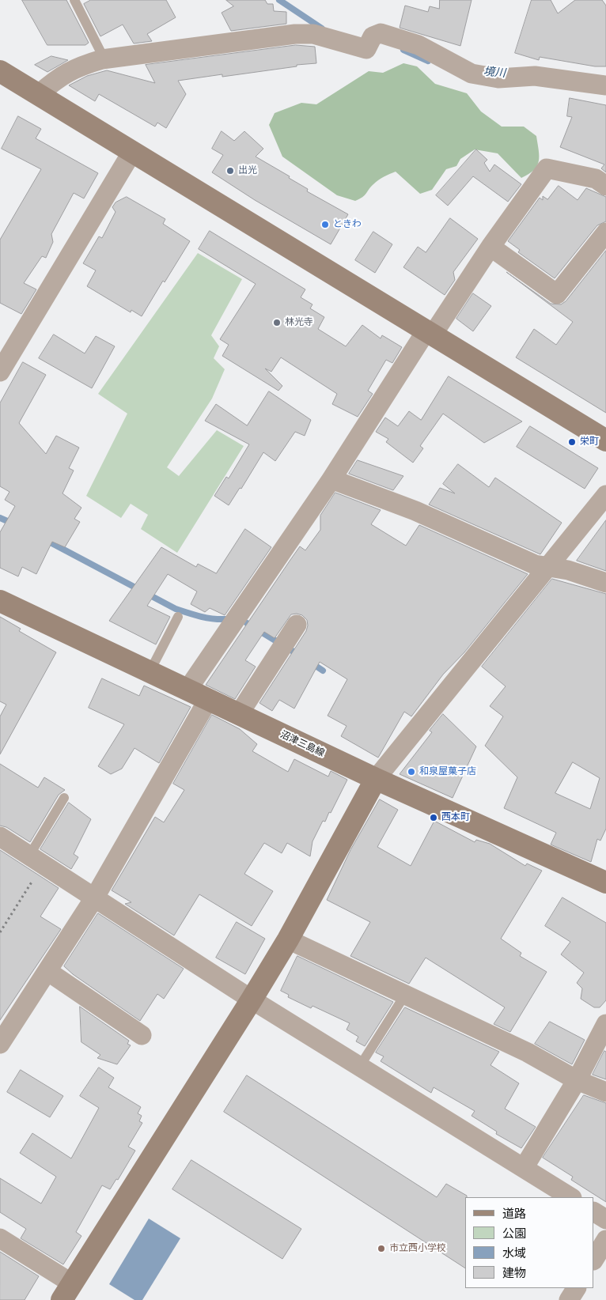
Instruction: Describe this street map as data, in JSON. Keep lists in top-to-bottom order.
{
  "streets": {
    "street": ["沼津三島線"]
  },
  "water": ["境川"],
  "places": [
    "出光",
    "ときわ",
    "林光寺",
    "栄町",
    "和泉屋菓子店",
    "西本町",
    "市立西小学校"
  ],
  "legend": [
    "道路",
    "公園",
    "水域",
    "建物"
  ]
}
